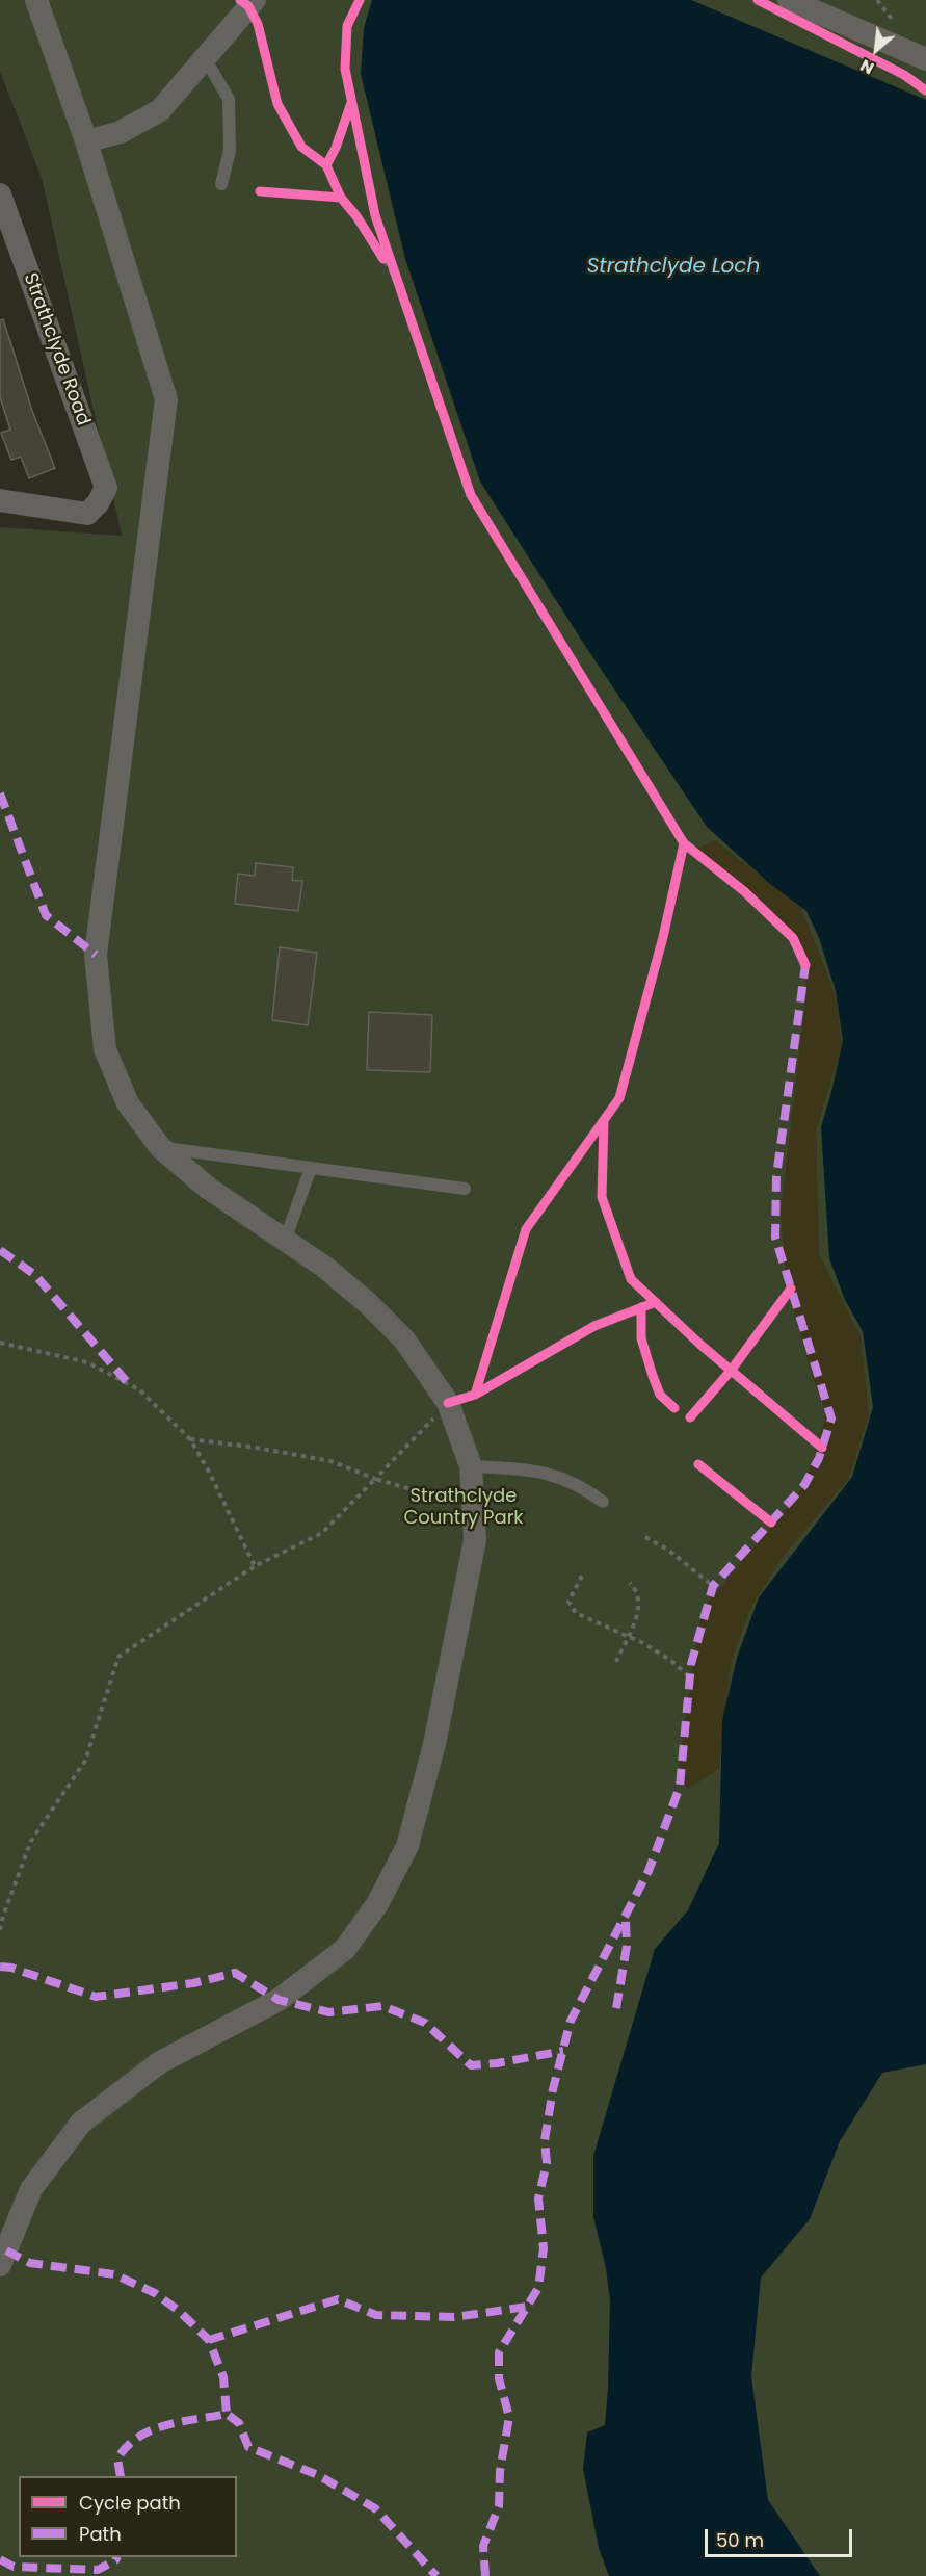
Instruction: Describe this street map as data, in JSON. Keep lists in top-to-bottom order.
{
  "streets": {
    "street": ["Strathclyde Road"]
  },
  "water": ["Strathclyde Loch"],
  "parks": ["Strathclyde Country Park"],
  "legend": ["Cycle path", "Path"],
  "scale_bar": "50 m",
  "north": "bottom left"
}
